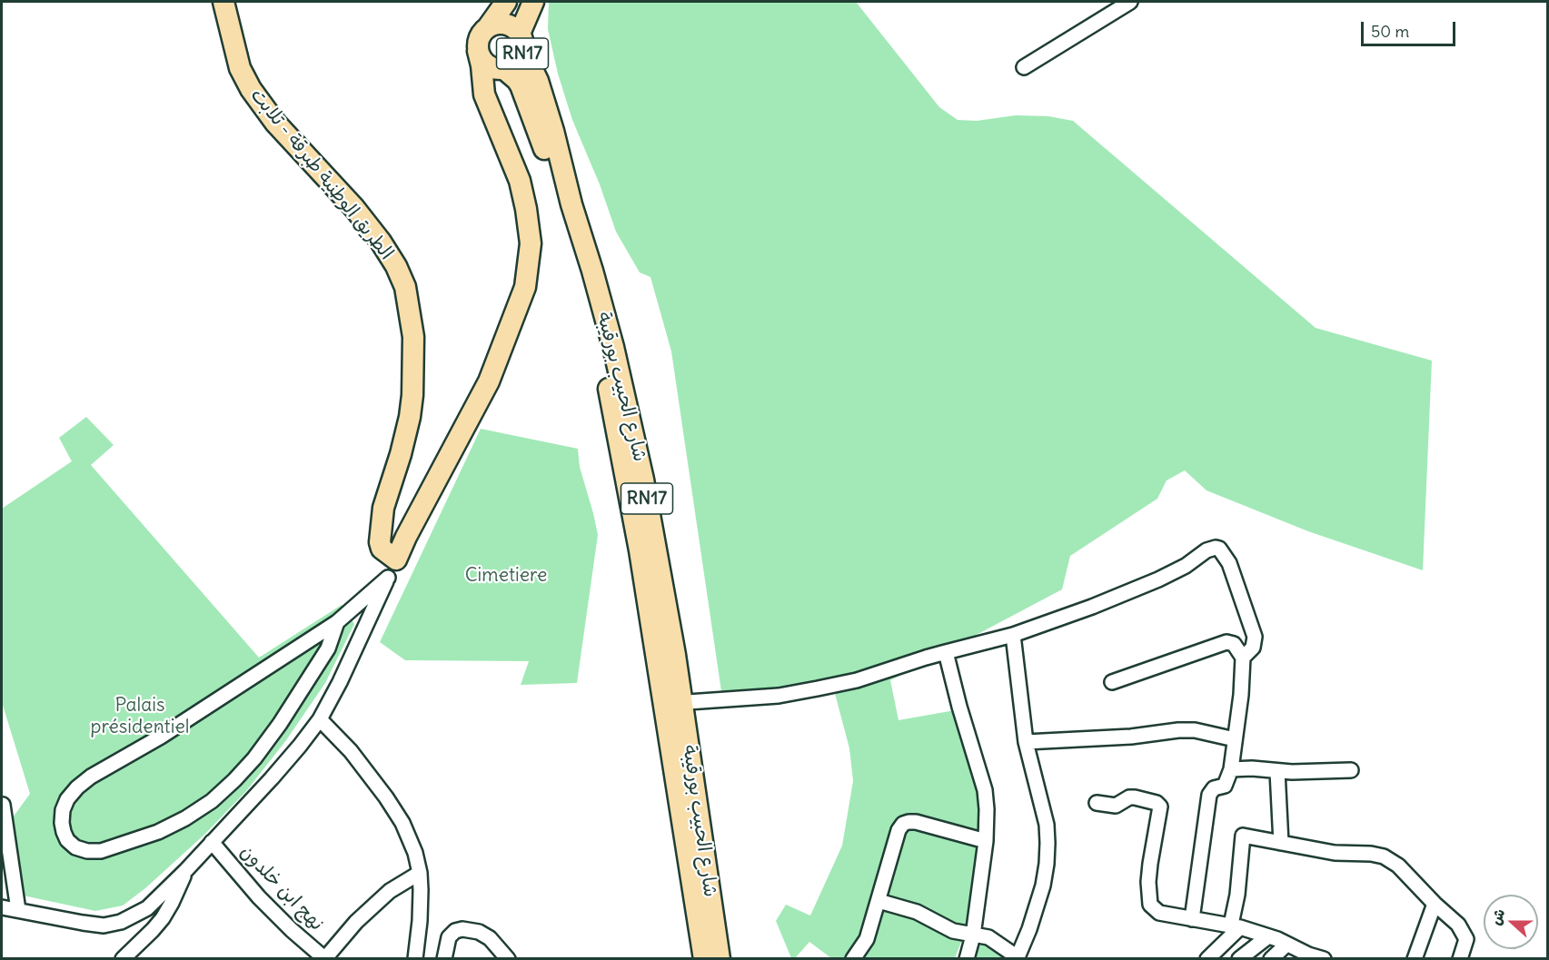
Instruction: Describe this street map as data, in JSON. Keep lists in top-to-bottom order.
{
  "streets": {
    "main road": ["RN17", "الطريق الوطنية طبرقة - تلابت", "شارع الحبيب بورقيبة"],
    "street": ["نهج ابن خلدون"]
  },
  "crossings": [
    ["RN17", "الطريق الوطنية طبرقة - تلابت"],
    ["RN17", "شارع الحبيب بورقيبة"]
  ],
  "parks": ["Cimetiere", "Palais présidentiel"],
  "scale_bar": "50 m",
  "north": "left"
}
